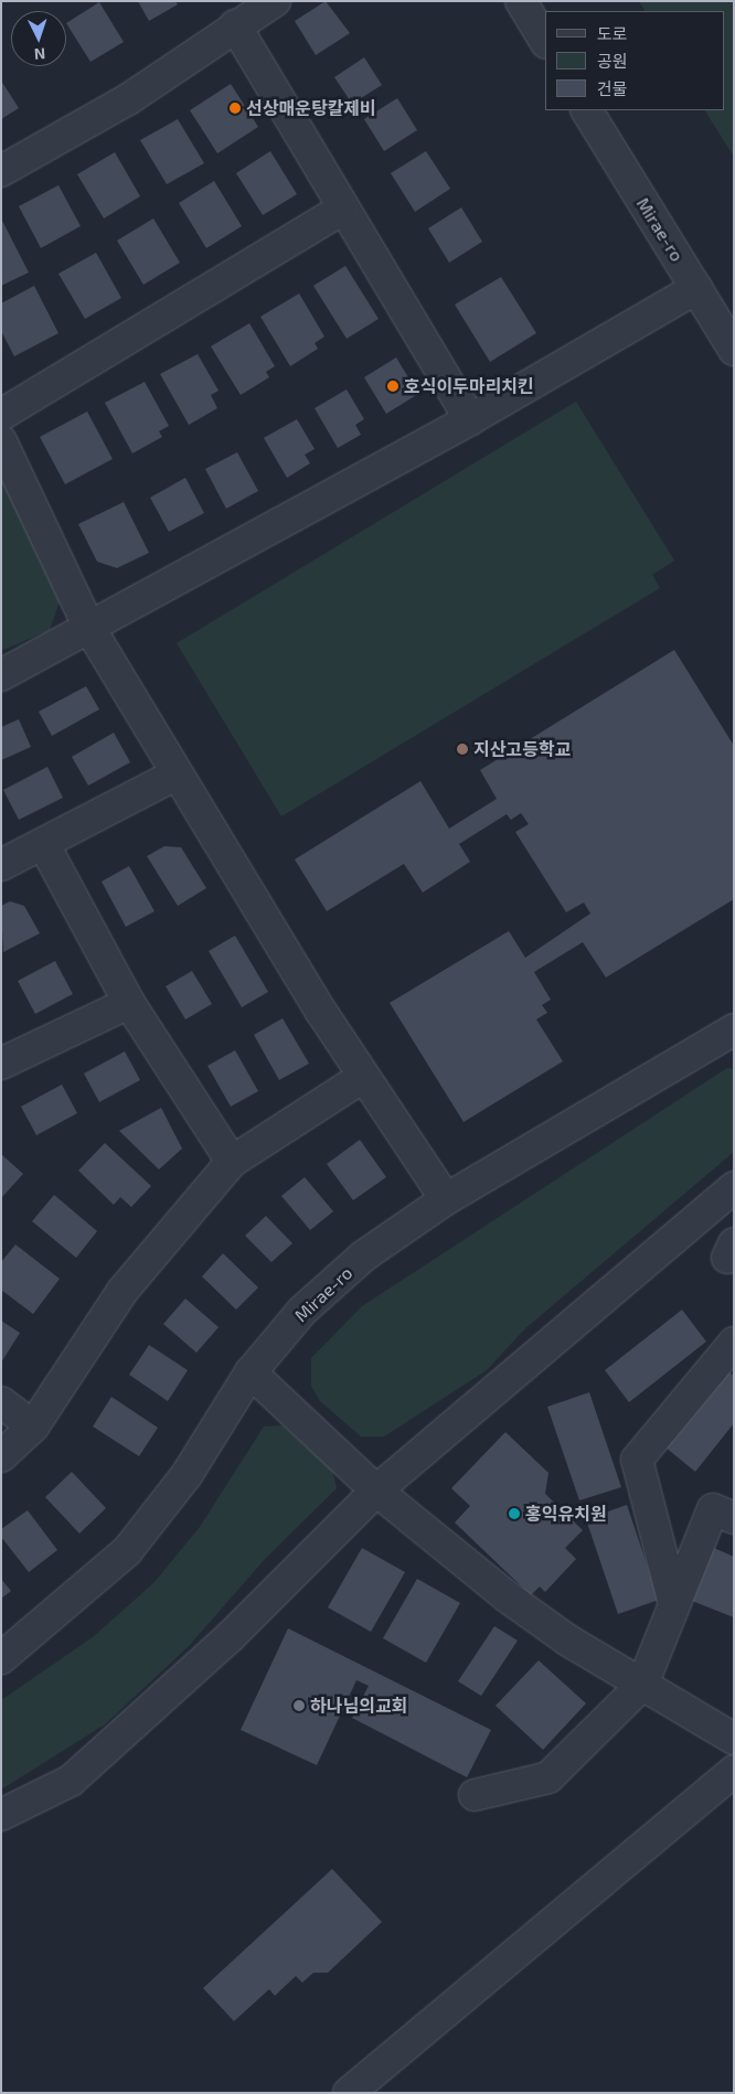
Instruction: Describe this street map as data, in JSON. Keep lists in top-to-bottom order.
{
  "streets": {
    "street": ["Mirae-ro"]
  },
  "places": [
    "선상매운탕칼제비",
    "호식이두마리치킨",
    "지산고등학교",
    "홍익유치원",
    "하나님의교회"
  ],
  "legend": ["도로", "공원", "건물"],
  "north": "bottom"
}
